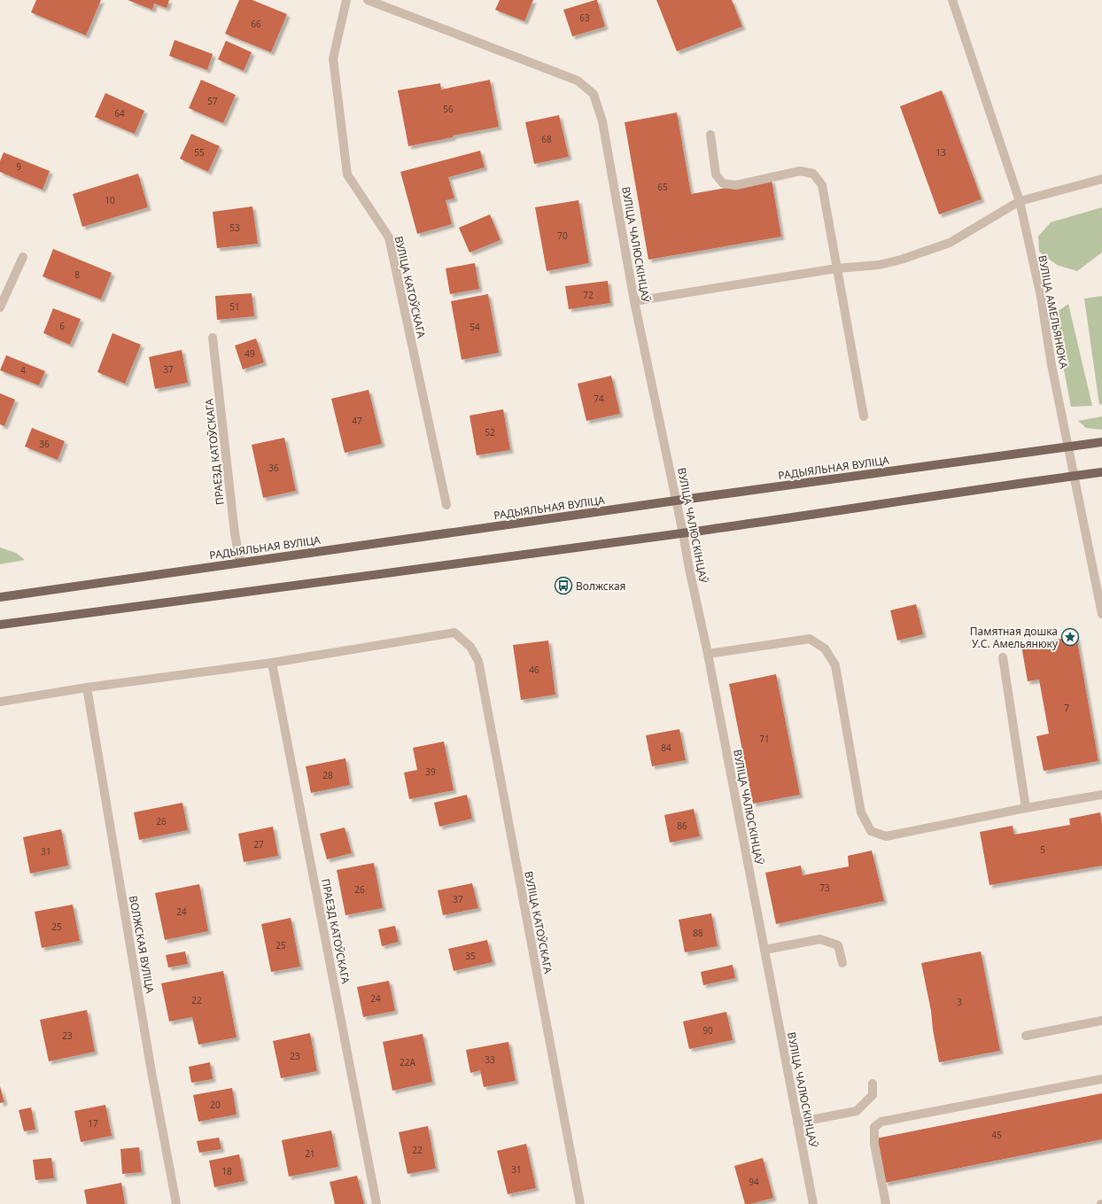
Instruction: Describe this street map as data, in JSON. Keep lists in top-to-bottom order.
{
  "streets": {
    "main road": ["РАДЫЯЛЬНАЯ ВУЛІЦА"],
    "street": [
      "ВУЛІЦА ЧАЛЮСКІНЦАЎ",
      "ВУЛІЦА КАТОЎСКАГА",
      "ВУЛІЦА АМЕЛЬЯНЮКА",
      "ПРАЕЗД КАТОЎСКАГА",
      "ВОЛЖСКАЯ ВУЛІЦА"
    ]
  },
  "crossings": [
    ["ВУЛІЦА ЧАЛЮСКІНЦАЎ", "РАДЫЯЛЬНАЯ ВУЛІЦА"],
    ["ВУЛІЦА КАТОЎСКАГА", "ПРАЕЗД КАТОЎСКАГА"],
    ["ВУЛІЦА АМЕЛЬЯНЮКА", "РАДЫЯЛЬНАЯ ВУЛІЦА"],
    ["ПРАЕЗД КАТОЎСКАГА", "РАДЫЯЛЬНАЯ ВУЛІЦА"]
  ],
  "places": {
    "bus stop": ["Волжская"],
    "place": ["Памятная дошка У.С. Амельянюку"]
  },
  "house_numbers": [
    "63",
    "66",
    "57",
    "56",
    "64",
    "68",
    "55",
    "13",
    "9",
    "65",
    "10",
    "53",
    "70",
    "8",
    "72",
    "51",
    "6",
    "54",
    "49",
    "37",
    "4",
    "74",
    "47",
    "52",
    "36",
    "36",
    "46",
    "7",
    "71",
    "84",
    "39",
    "28",
    "26",
    "86",
    "27",
    "5",
    "31",
    "73",
    "26",
    "37",
    "24",
    "25",
    "88",
    "25",
    "35",
    "24",
    "22",
    "3",
    "90",
    "23",
    "23",
    "33",
    "22А",
    "20",
    "17",
    "45",
    "22",
    "21",
    "31",
    "18",
    "94"
  ]
}
